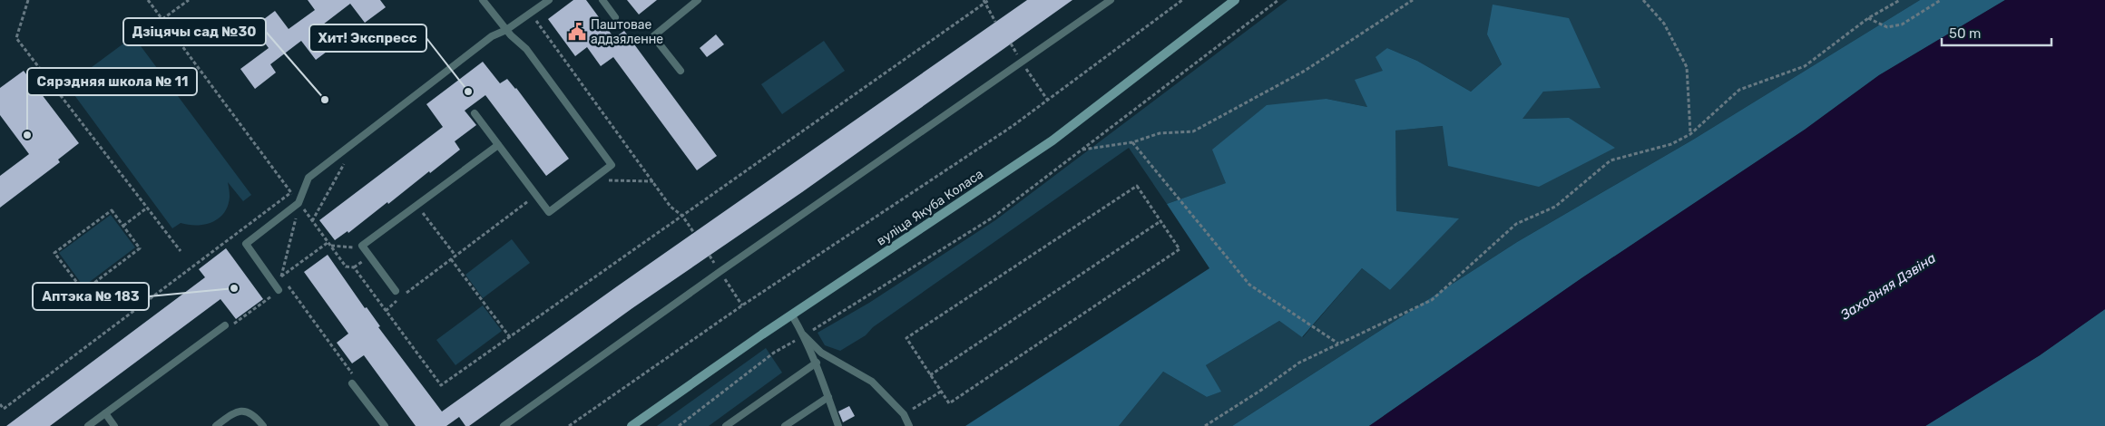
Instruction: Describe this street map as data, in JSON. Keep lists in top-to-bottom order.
{
  "streets": {
    "street": ["вуліца Якуба Коласа"]
  },
  "water": ["Заходняя Дзвіна"],
  "places": {
    "public building": ["Паштовае аддзяленне"],
    "other": [
      "Хит! Экспресс",
      "Дзіцячы сад №30",
      "Сярэдняя школа № 11",
      "Аптэка № 183"
    ]
  },
  "scale_bar": "50 m"
}
